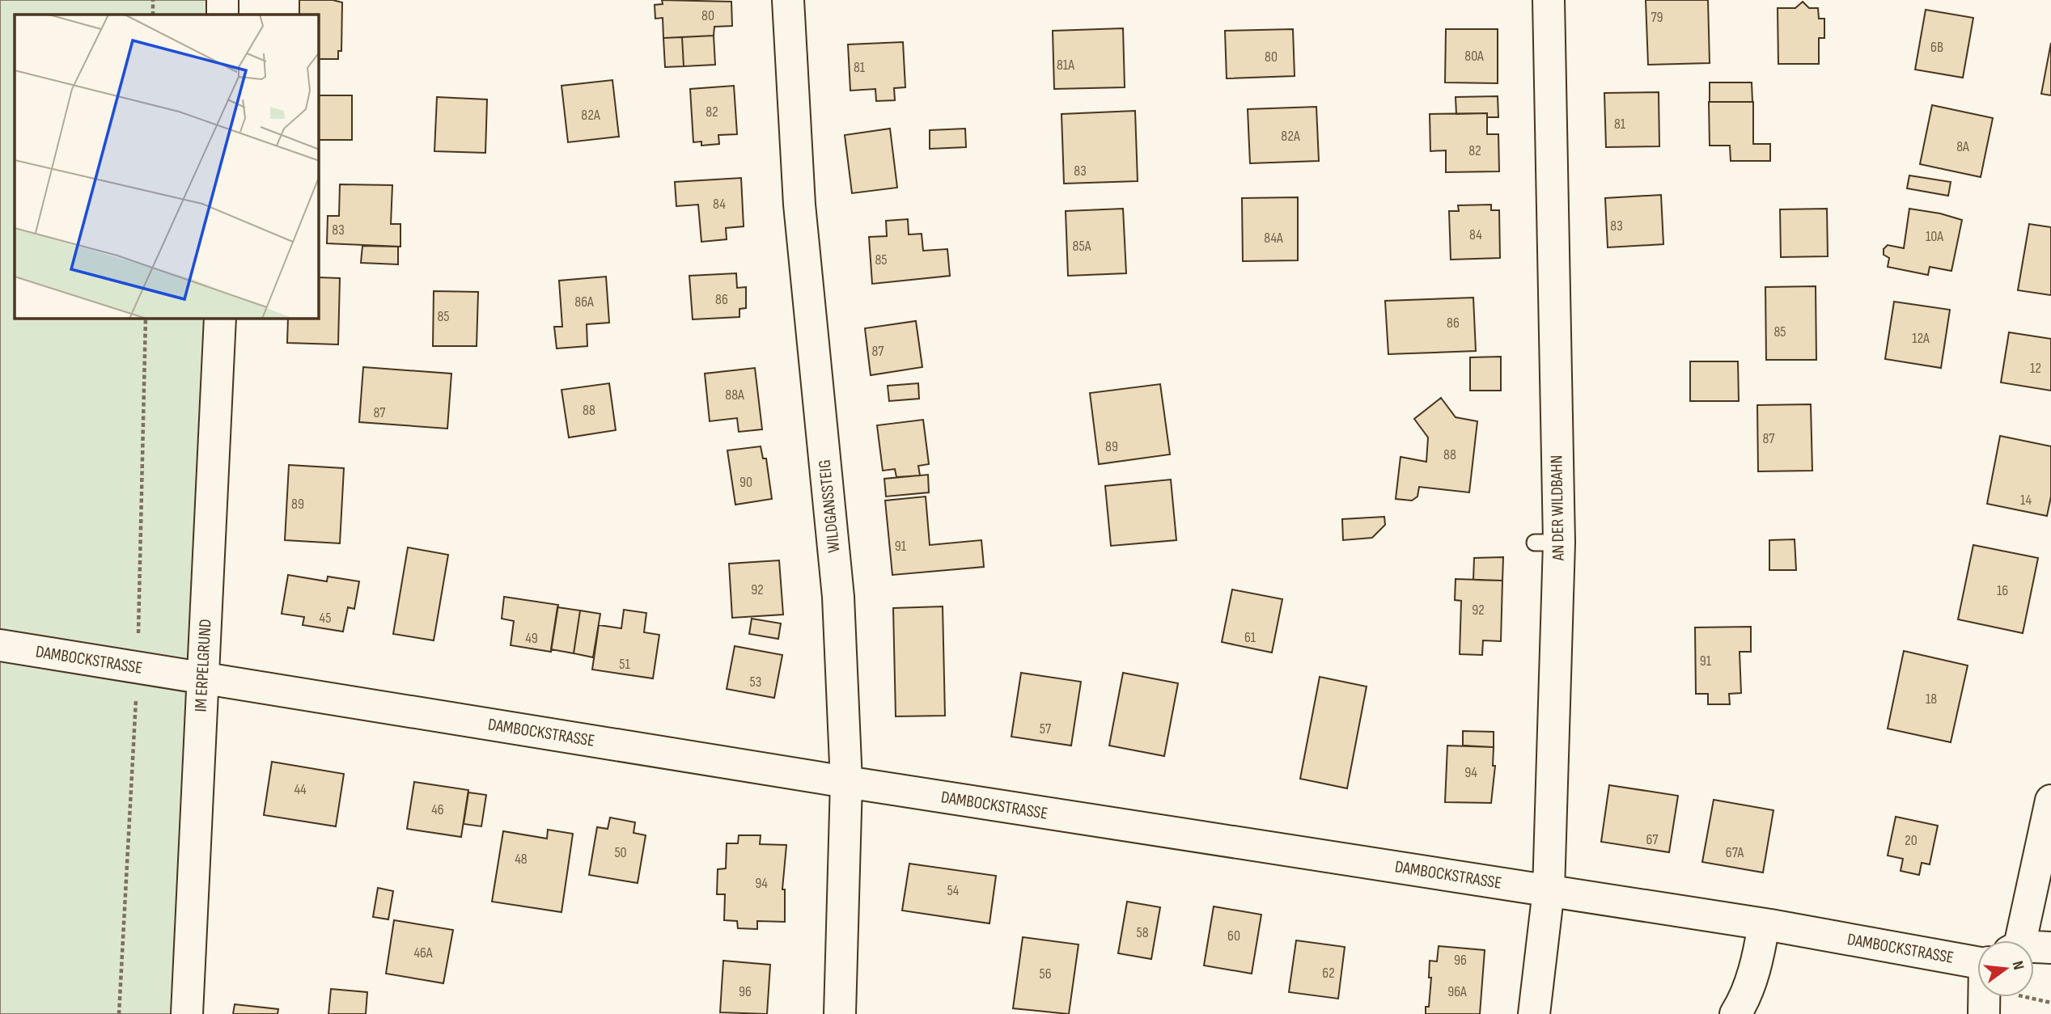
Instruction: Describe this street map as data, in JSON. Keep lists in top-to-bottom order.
{
  "streets": {
    "street": [
      "WILDGANSSTEIG",
      "AN DER WILDBAHN",
      "DAMBOCKSTRASSE",
      "IM ERPELGRUND"
    ]
  },
  "crossings": [
    ["WILDGANSSTEIG", "DAMBOCKSTRASSE"],
    ["AN DER WILDBAHN", "DAMBOCKSTRASSE"],
    ["DAMBOCKSTRASSE", "IM ERPELGRUND"]
  ],
  "house_numbers": [
    "80",
    "79",
    "6B",
    "80A",
    "80",
    "81A",
    "81",
    "82",
    "82A",
    "81",
    "82A",
    "8A",
    "82",
    "83",
    "84",
    "83",
    "83",
    "84",
    "10A",
    "84A",
    "85A",
    "85",
    "86",
    "86A",
    "85",
    "86",
    "85",
    "12A",
    "87",
    "12",
    "88A",
    "88",
    "87",
    "87",
    "89",
    "88",
    "90",
    "14",
    "89",
    "91",
    "92",
    "16",
    "92",
    "45",
    "61",
    "49",
    "91",
    "51",
    "53",
    "18",
    "57",
    "94",
    "44",
    "46",
    "67",
    "20",
    "50",
    "67A",
    "48",
    "94",
    "54",
    "58",
    "60",
    "46A",
    "96",
    "62",
    "56",
    "96",
    "96A"
  ],
  "north": "right"
}
